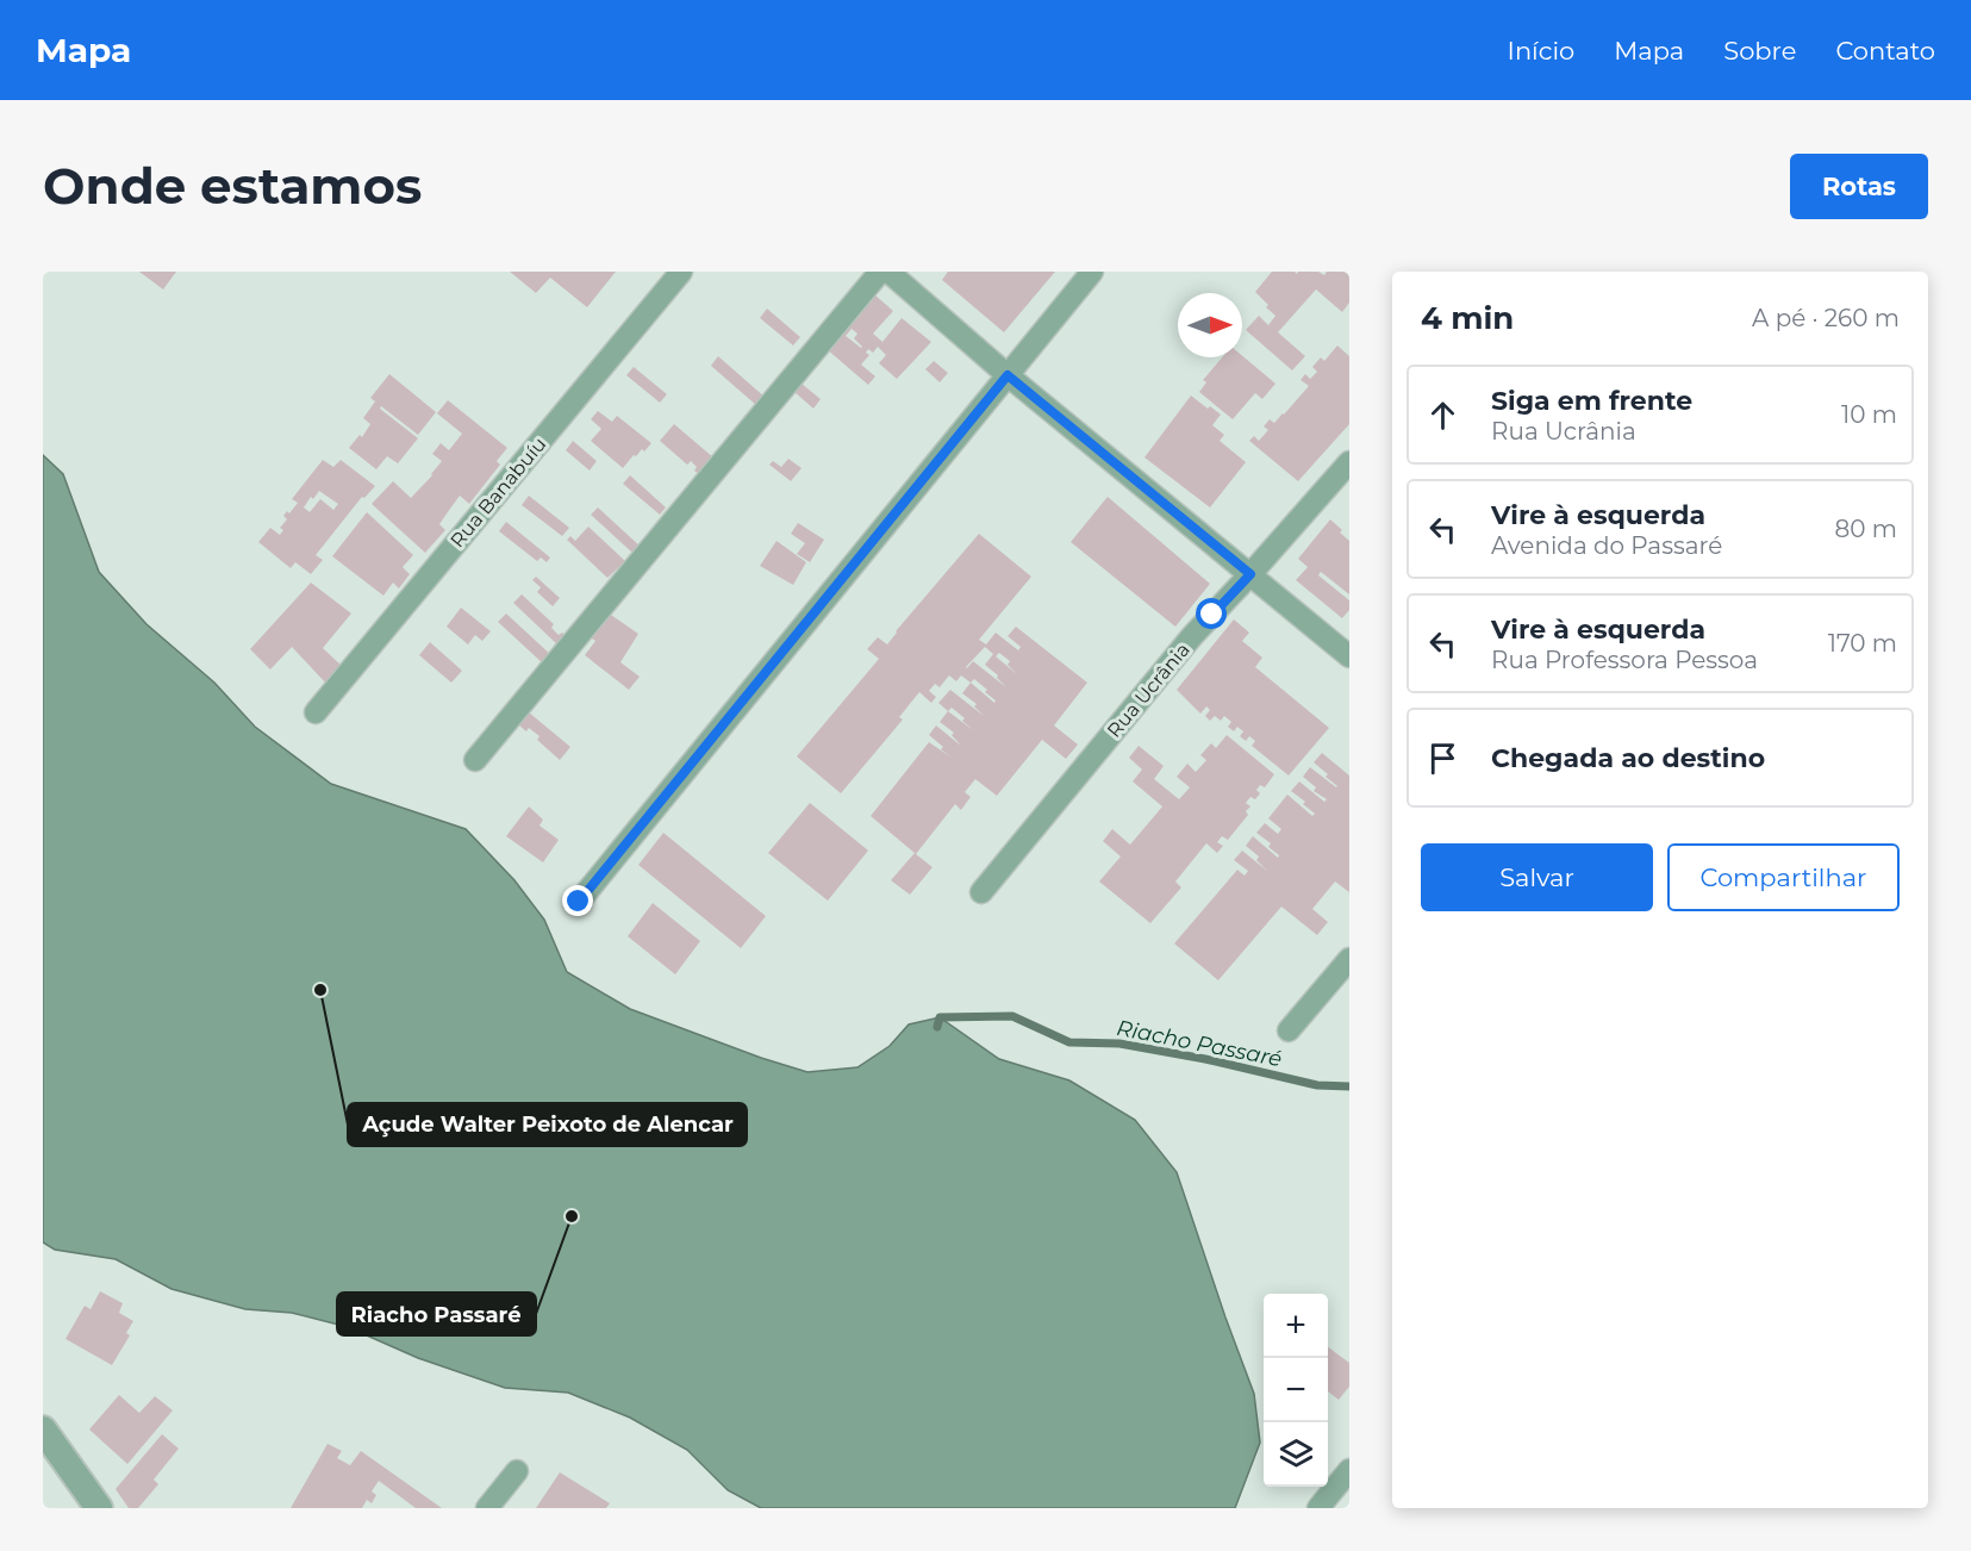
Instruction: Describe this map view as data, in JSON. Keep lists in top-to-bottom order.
{
  "streets": {
    "street": ["Rua Banabuíu", "Rua Ucrânia"]
  },
  "water": ["Riacho Passaré"],
  "places": ["Açude Walter Peixoto de Alencar", "Riacho Passaré"],
  "north": "right",
  "page": {
    "header": "Mapa",
    "nav": [
      "Início",
      "Mapa",
      "Sobre",
      "Contato"
    ],
    "buttons": [
      "Rotas",
      ["Salvar", "Compartilhar"]
    ],
    "title": "Onde estamos",
    "heading": ["4 min", "A pé · 260 m"],
    "list": [
      ["Siga em frente", "Rua Ucrânia", "10 m"],
      ["Vire à esquerda", "Avenida do Passaré", "80 m"],
      ["Vire à esquerda", "Rua Professora Pessoa", "170 m"],
      "Chegada ao destino"
    ],
    "map_buttons": ["+", "−"]
  }
}
